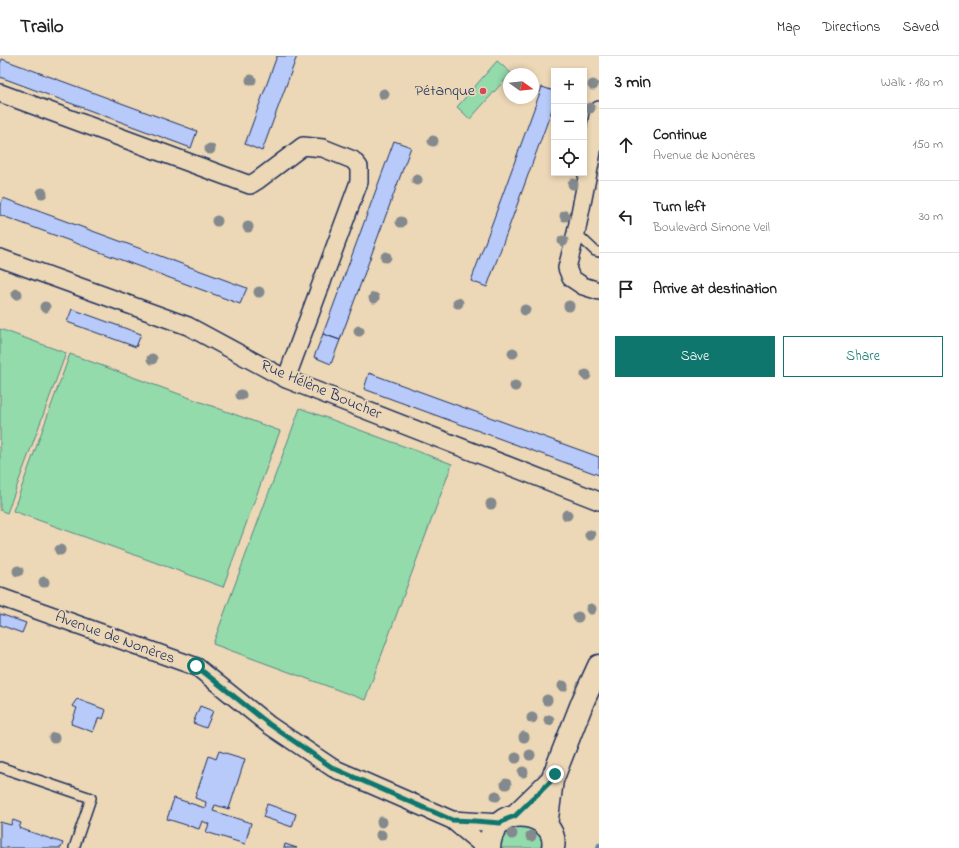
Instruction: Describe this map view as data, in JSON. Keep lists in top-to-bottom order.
{
  "streets": {
    "street": ["Rue Hélène Boucher", "Avenue de Nonères"]
  },
  "places": ["Pétanque"],
  "north": "right",
  "page": {
    "header": "Trailo",
    "nav": ["Map", "Directions", "Saved"],
    "heading": ["3 min", "Walk · 180 m"],
    "map_buttons": ["+", "−"],
    "list": [
      ["Continue", "Avenue de Nonères", "150 m"],
      ["Turn left", "Boulevard Simone Veil", "30 m"],
      "Arrive at destination"
    ],
    "buttons": ["Save", "Share"]
  }
}
